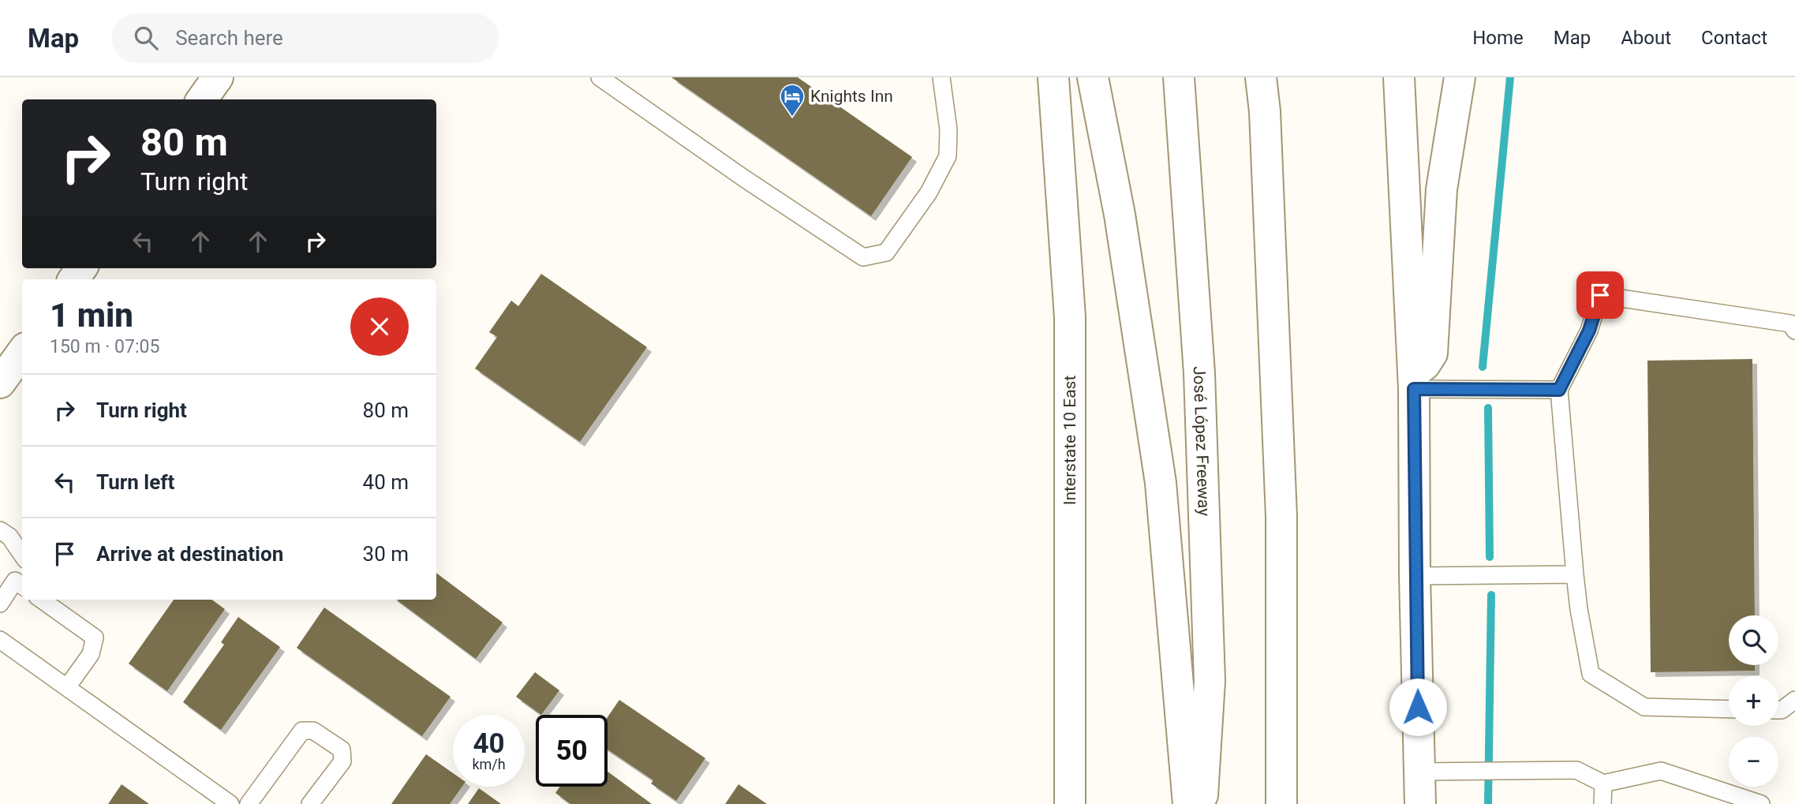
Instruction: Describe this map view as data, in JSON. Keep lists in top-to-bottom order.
{
  "streets": {
    "main road": ["Interstate 10 East", "José López Freeway"]
  },
  "places": {
    "hotel": ["Knights Inn"]
  },
  "page": {
    "header": "Map",
    "search": "Search here",
    "nav": [
      "Home",
      "Map",
      "About",
      "Contact"
    ],
    "turn": ["80 m", "Turn right"],
    "heading": ["1 min", "150 m · 07:05"],
    "list": [
      {
        "name": "Turn right",
        "value": "80 m"
      },
      {
        "name": "Turn left",
        "value": "40 m"
      },
      {
        "name": "Arrive at destination",
        "value": "30 m"
      }
    ],
    "map_buttons": ["+", "−"],
    "speed": "40 km/h",
    "limit": "50"
  }
}
